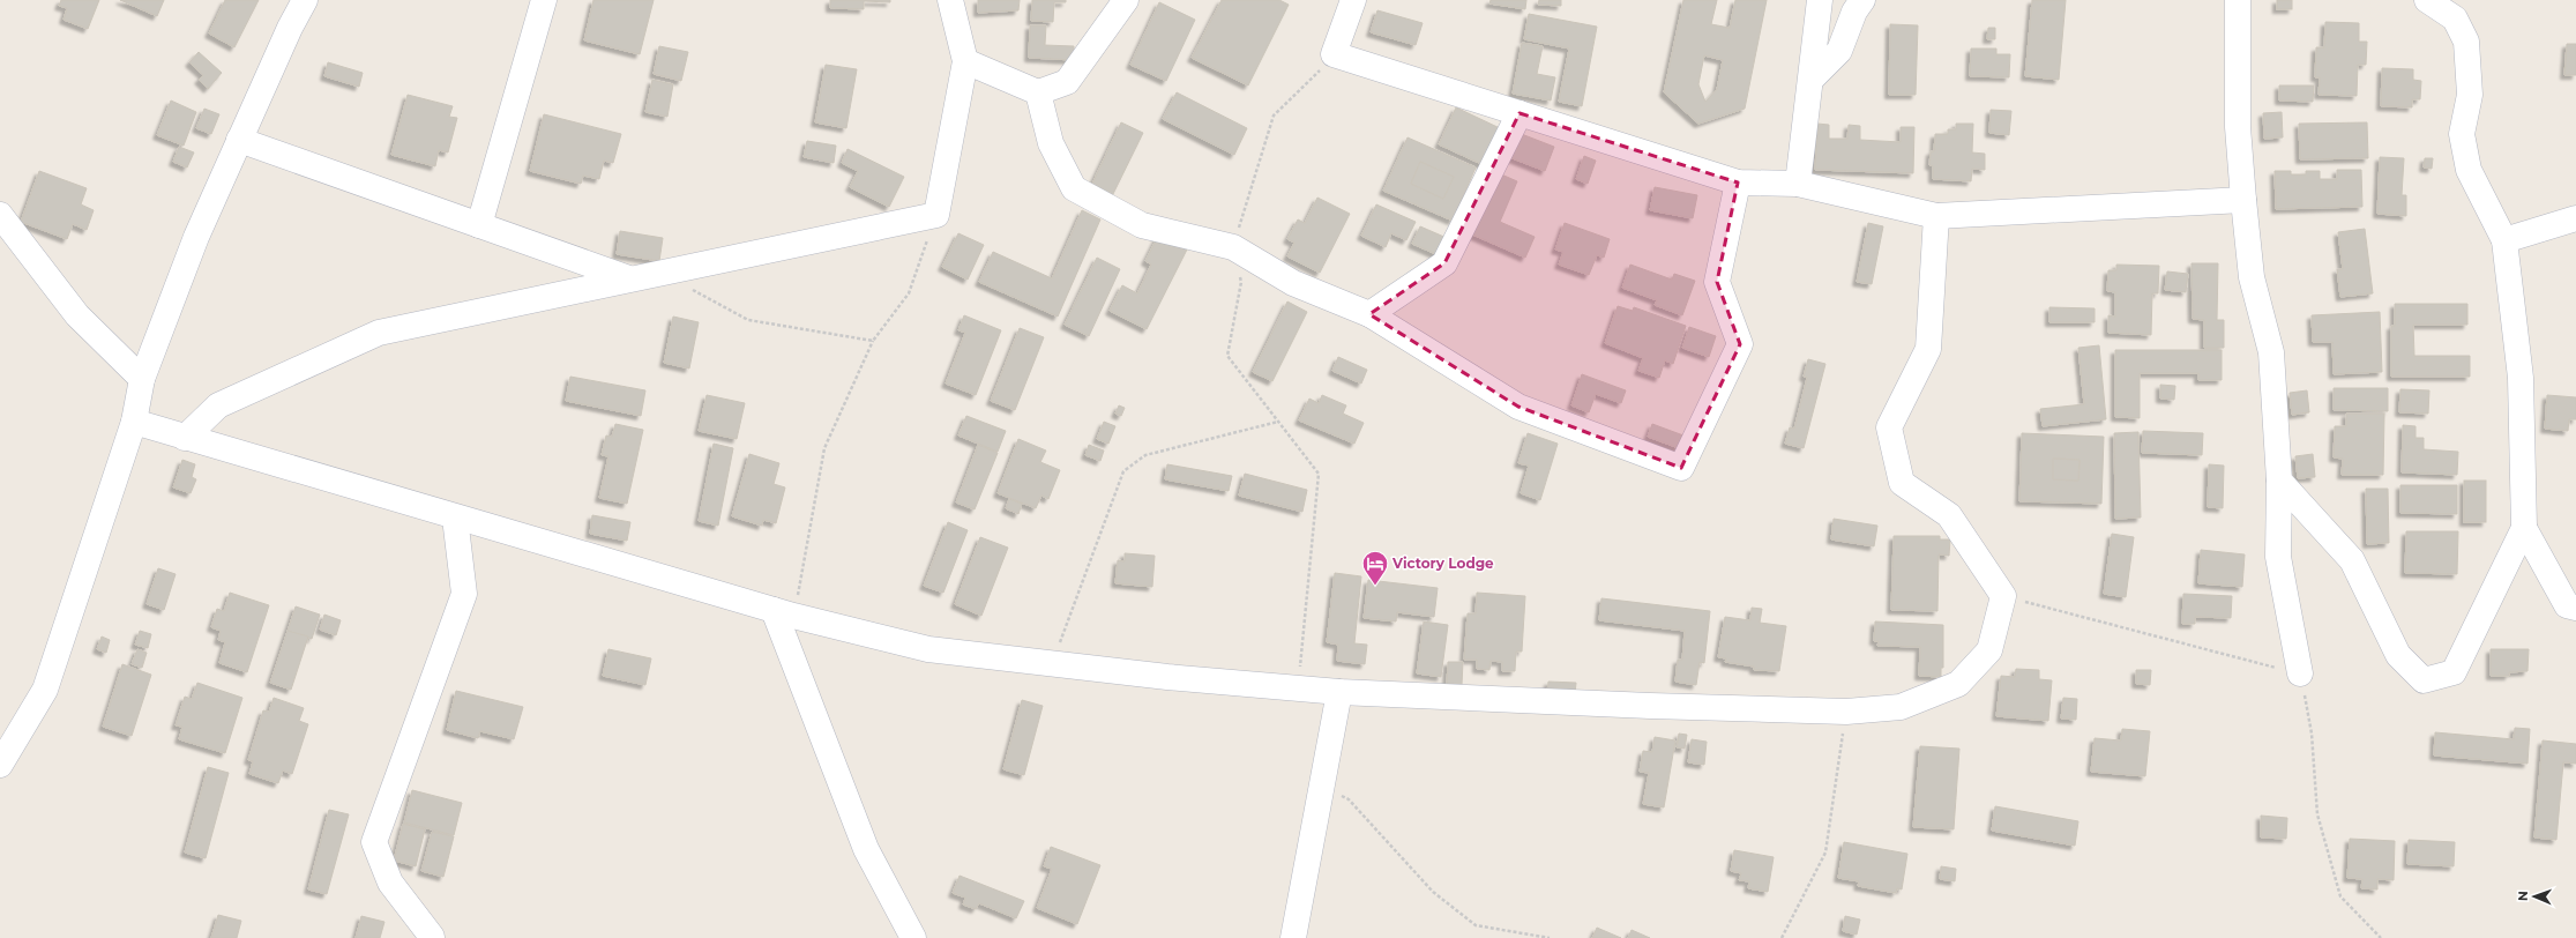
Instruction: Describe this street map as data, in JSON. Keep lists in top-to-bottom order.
{
  "places": {
    "hotel": ["Victory Lodge"]
  },
  "north": "left"
}
